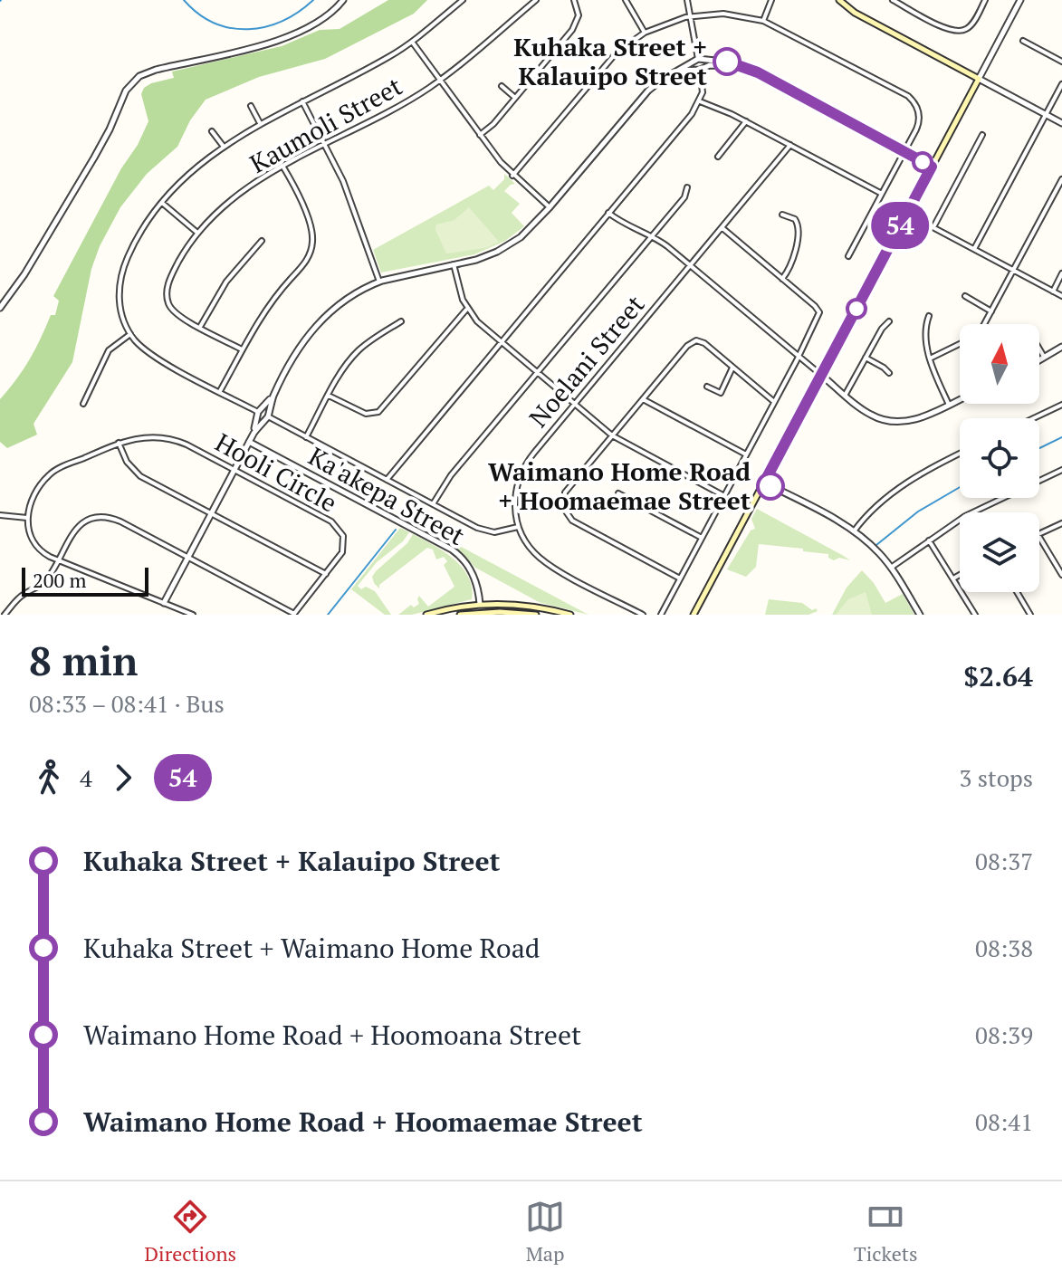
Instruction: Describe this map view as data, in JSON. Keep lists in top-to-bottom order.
{
  "streets": {
    "street": [
      "Kaumoli Street",
      "Noelani Street",
      "Hooli Circle",
      "Ka'akepa Street"
    ]
  },
  "places": ["Kuhaka Street + Kalauipo Street", "Waimano Home Road + Hoomaemae Street"],
  "lines": ["bus line 54"],
  "scale_bar": "200 m",
  "north": "top",
  "page": {
    "on_map": "54",
    "scale": "200 m",
    "heading": ["8 min", "08:33 – 08:41 · Bus", "$2.64"],
    "legs": ["4", "54", "3 stops"],
    "list": [
      {
        "name": "Kuhaka Street + Kalauipo Street",
        "value": "08:37"
      },
      {
        "name": "Kuhaka Street + Waimano Home Road",
        "value": "08:38"
      },
      {
        "name": "Waimano Home Road + Hoomoana Street",
        "value": "08:39"
      },
      {
        "name": "Waimano Home Road + Hoomaemae Street",
        "value": "08:41"
      }
    ],
    "tabs": ["Directions", "Map", "Tickets"]
  }
}
